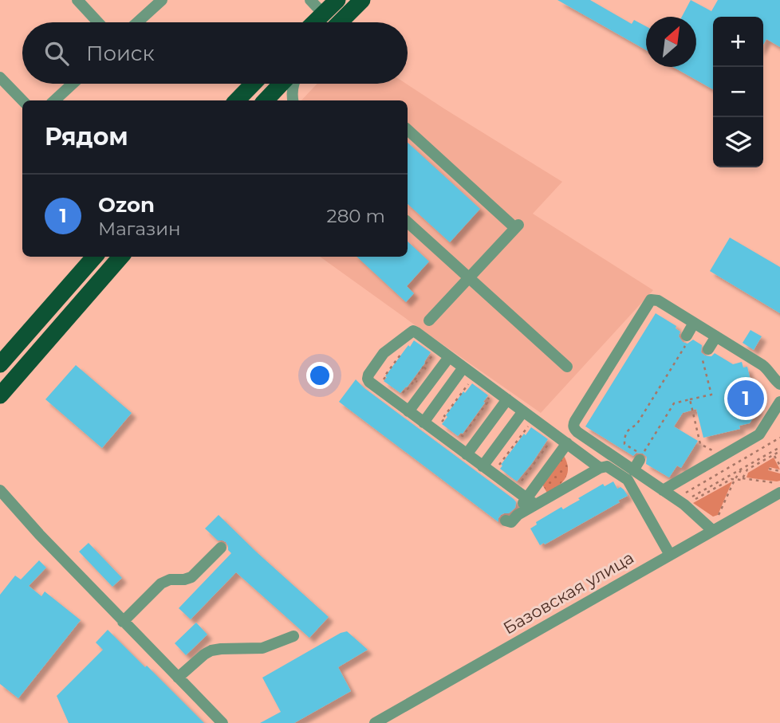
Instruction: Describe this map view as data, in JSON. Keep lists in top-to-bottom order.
{
  "streets": {
    "street": ["Базовская улица"]
  },
  "north": "top right",
  "page": {
    "map_buttons": ["+", "−"],
    "search": "Поиск",
    "heading": "Рядом",
    "list": [
      {
        "mark": "1",
        "name": "Ozon",
        "note": "Магазин",
        "value": "280 m"
      }
    ],
    "pins": "1"
  }
}
